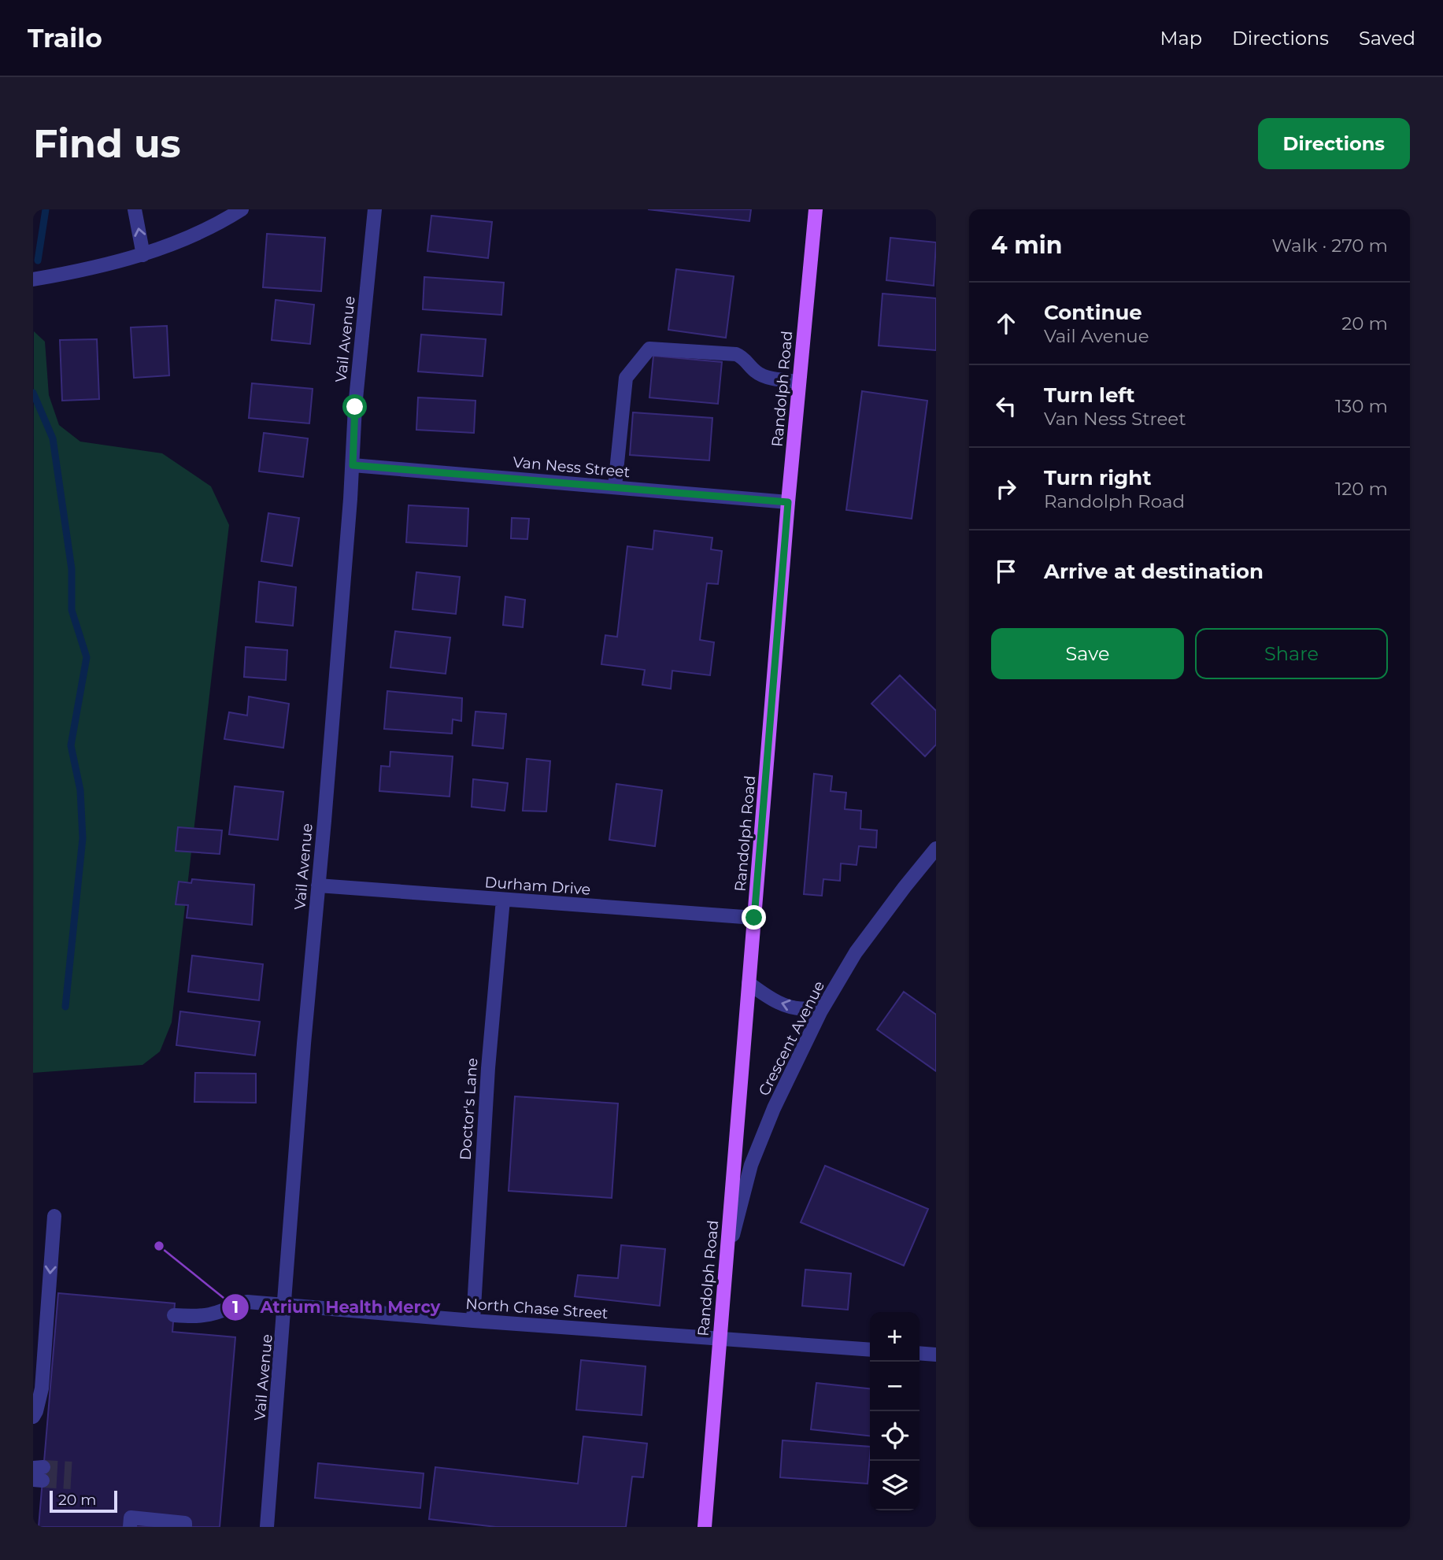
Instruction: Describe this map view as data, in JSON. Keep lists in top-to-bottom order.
{
  "streets": {
    "main road": ["Randolph Road"],
    "street": [
      "Vail Avenue",
      "Van Ness Street",
      "Durham Drive",
      "Crescent Avenue",
      "Doctor's Lane",
      "North Chase Street"
    ]
  },
  "crossings": [
    ["Vail Avenue", "Van Ness Street"],
    ["Vail Avenue", "Durham Drive"],
    ["Vail Avenue", "North Chase Street"],
    ["Randolph Road", "Van Ness Street"],
    ["Randolph Road", "Durham Drive"],
    ["Randolph Road", "Crescent Avenue"],
    ["Randolph Road", "North Chase Street"],
    ["Durham Drive", "Doctor's Lane"],
    ["Doctor's Lane", "North Chase Street"]
  ],
  "places": ["Atrium Health Mercy"],
  "scale_bar": "20 m",
  "page": {
    "header": "Trailo",
    "nav": ["Map", "Directions", "Saved"],
    "buttons": [
      "Directions",
      ["Save", "Share"]
    ],
    "title": "Find us",
    "heading": ["4 min", "Walk · 270 m"],
    "list": [
      ["Continue", "Vail Avenue", "20 m"],
      ["Turn left", "Van Ness Street", "130 m"],
      ["Turn right", "Randolph Road", "120 m"],
      "Arrive at destination"
    ],
    "map_buttons": ["+", "−"],
    "scale": "20 m"
  }
}
